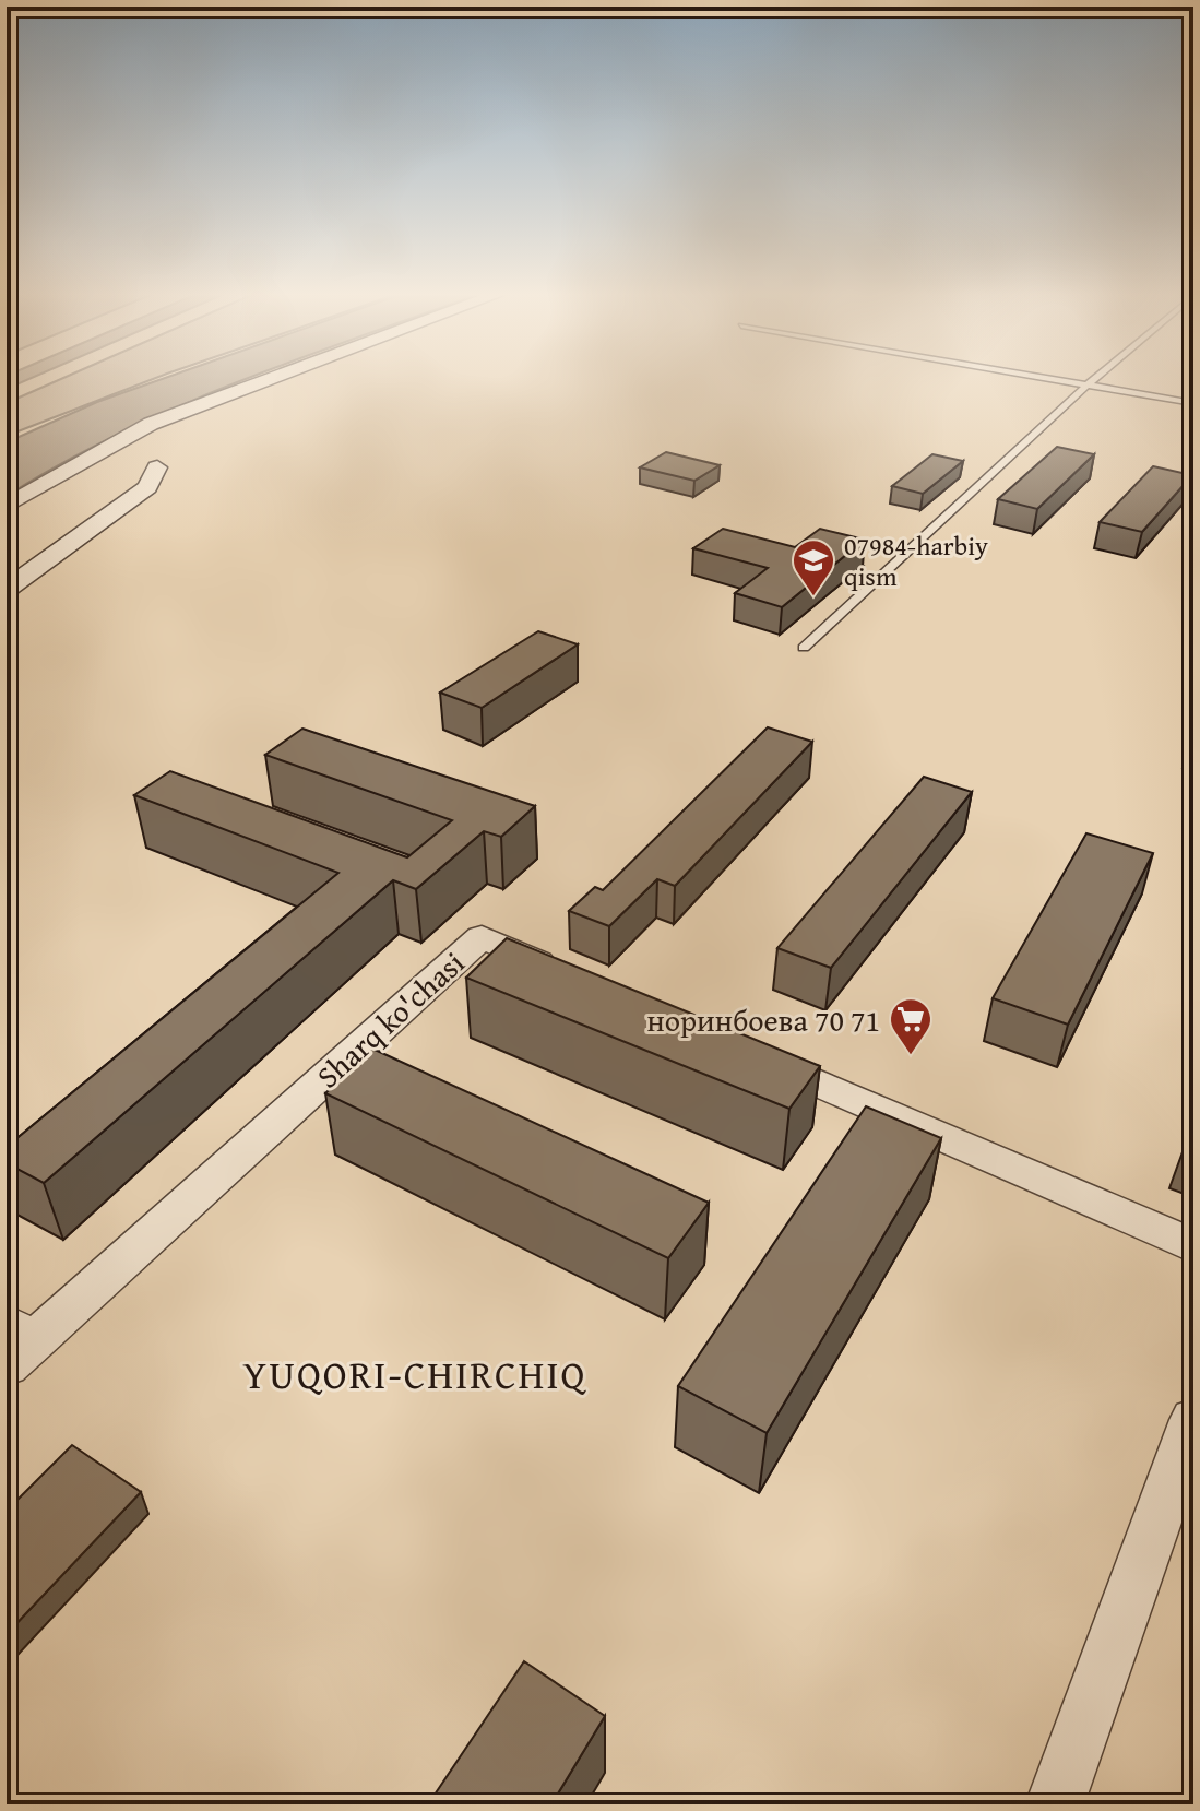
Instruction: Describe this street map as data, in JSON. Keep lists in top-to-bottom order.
{
  "streets": {
    "street": ["Sharq ko'chasi"]
  },
  "districts": ["YUQORI-CHIRCHIQ"],
  "places": {
    "school or university": ["07984-harbiy qism"],
    "supermarket": ["норинбоева 70 71"]
  }
}
